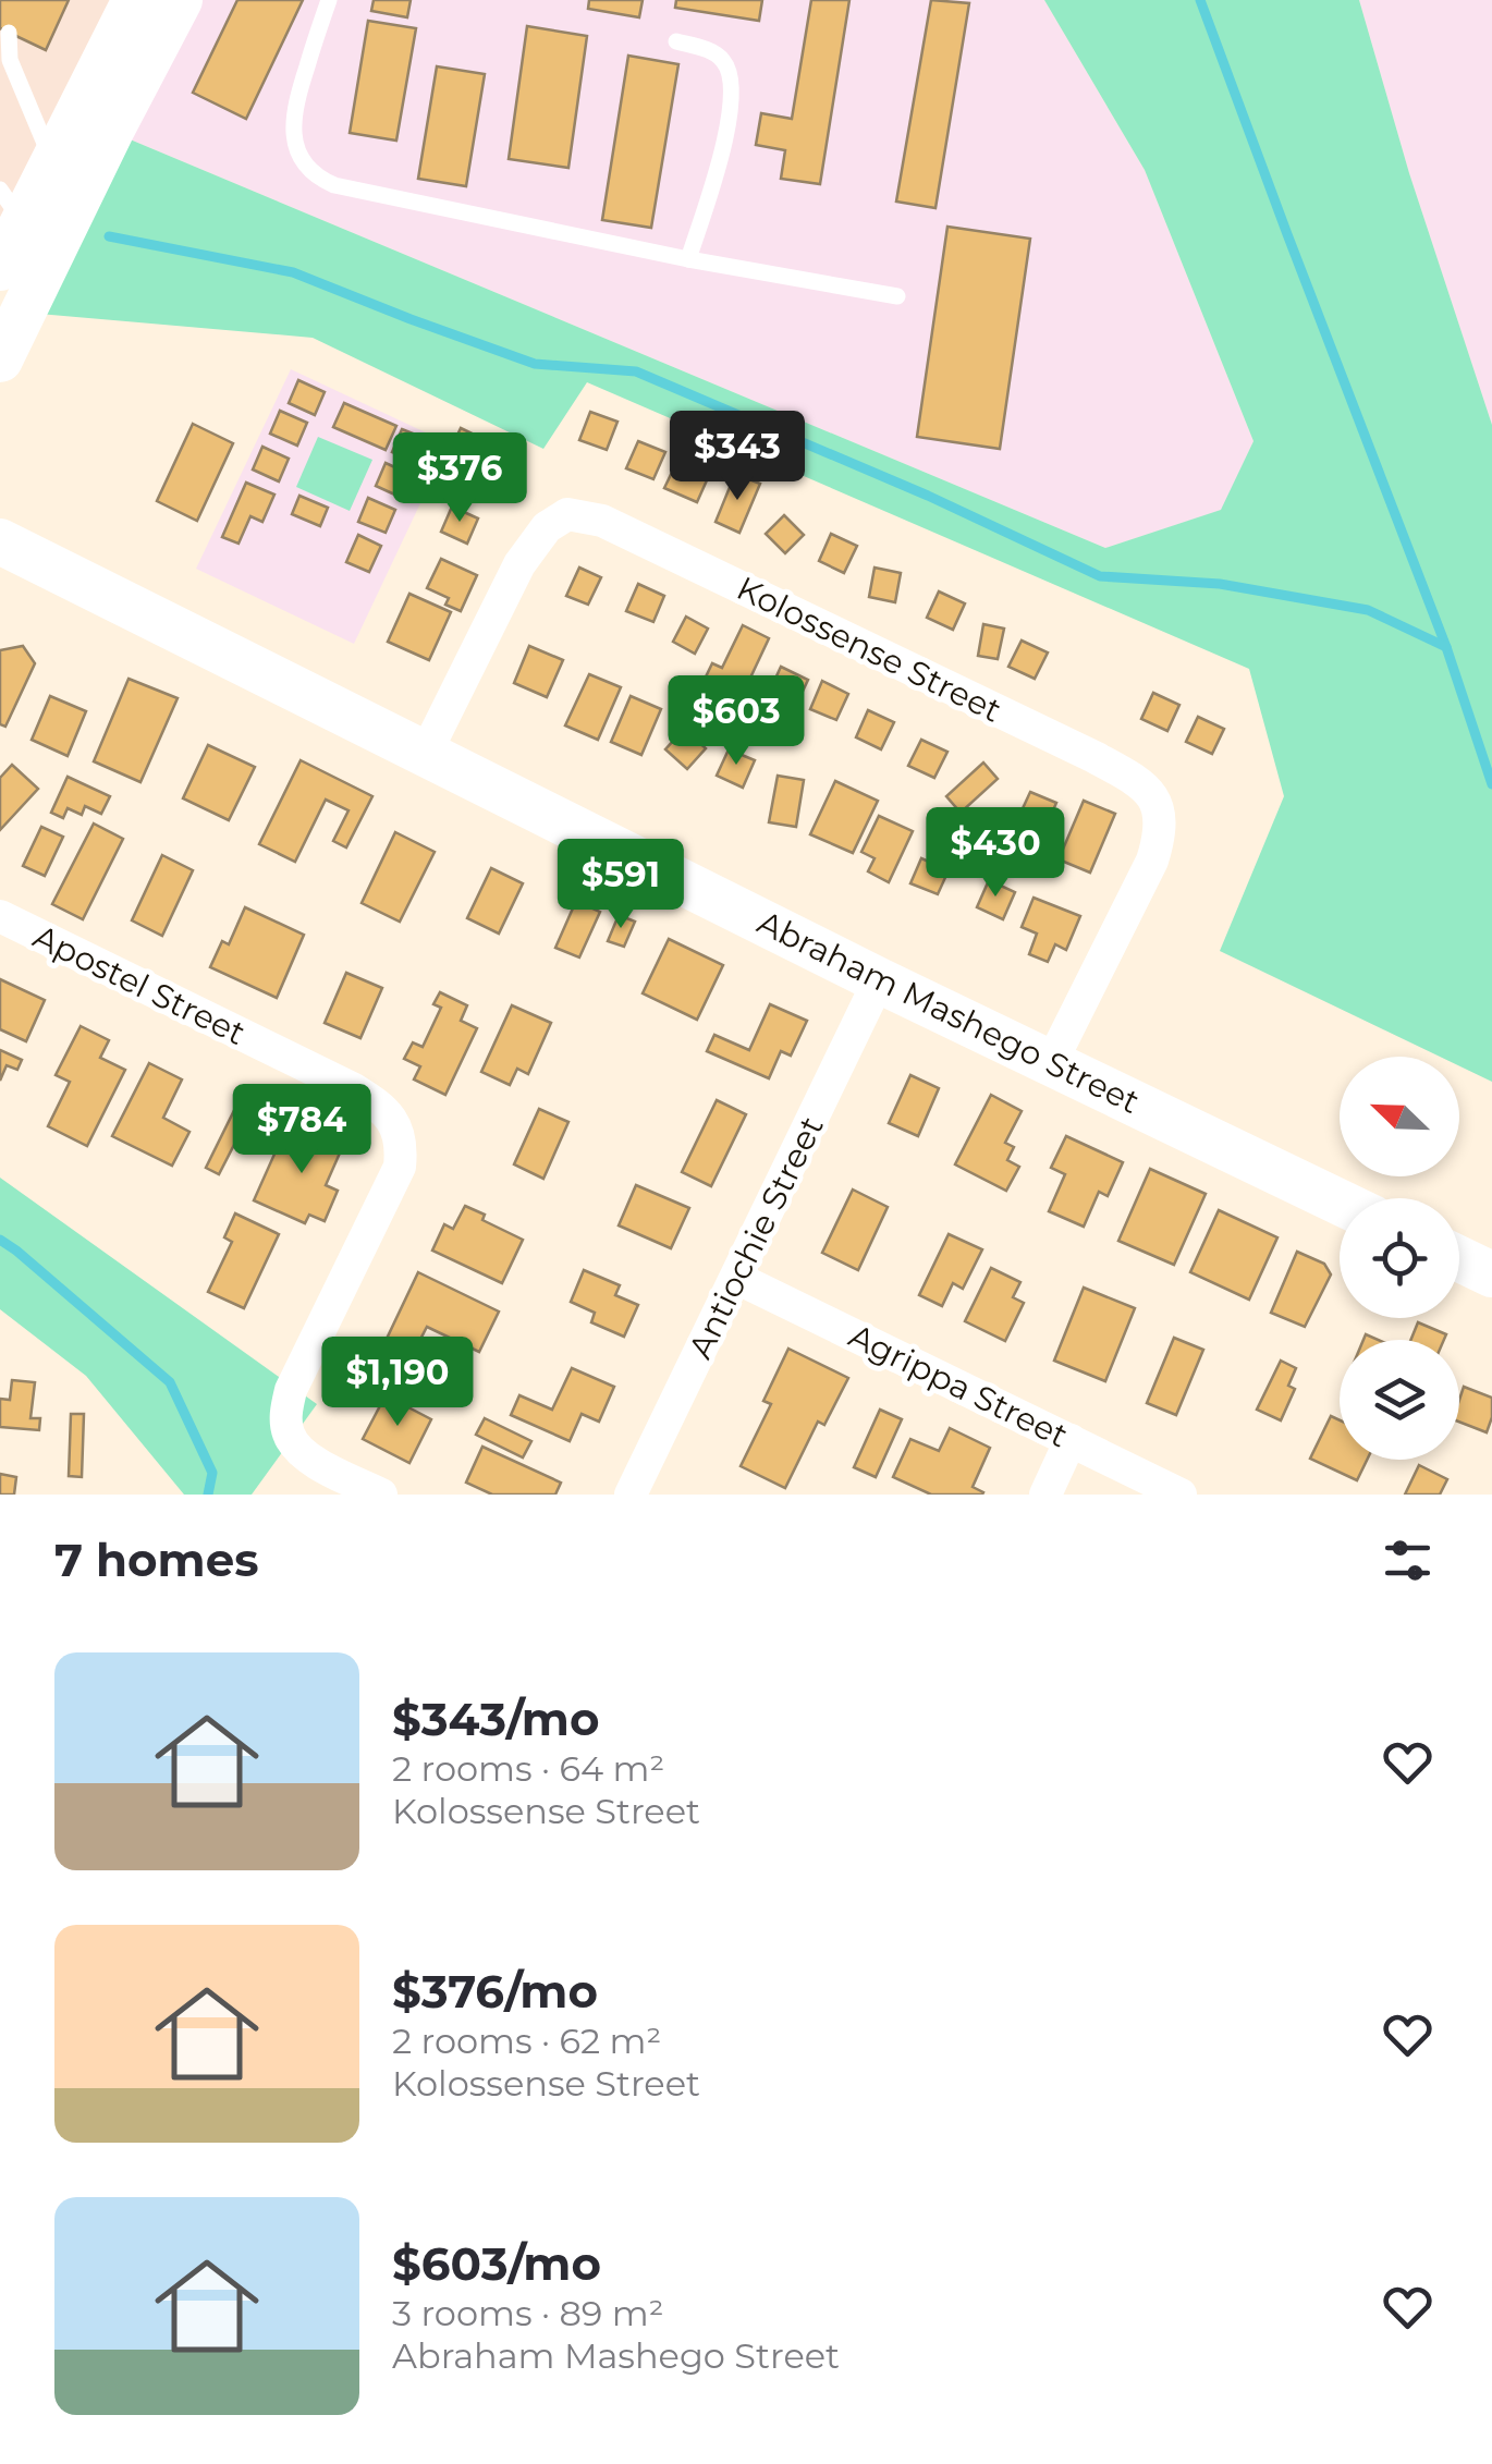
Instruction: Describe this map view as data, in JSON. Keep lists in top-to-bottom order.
{
  "streets": {
    "main road": ["Abraham Mashego Street"],
    "street": [
      "Kolossense Street",
      "Apostel Street",
      "Antiochie Street",
      "Agrippa Street"
    ]
  },
  "crossings": [
    ["Kolossense Street", "Abraham Mashego Street"],
    ["Abraham Mashego Street", "Antiochie Street"],
    ["Antiochie Street", "Agrippa Street"]
  ],
  "north": "top left",
  "page": {
    "price": [
      "$343",
      "$376",
      "$603",
      "$430",
      "$591",
      "$784",
      "$1,190"
    ],
    "heading": "7 homes",
    "list": [
      {
        "name": "$343/mo",
        "note": "2 rooms · 64 m² · Kolossense Street"
      },
      {
        "name": "$376/mo",
        "note": "2 rooms · 62 m² · Kolossense Street"
      },
      {
        "name": "$603/mo",
        "note": "3 rooms · 89 m² · Abraham Mashego Street"
      }
    ]
  }
}
